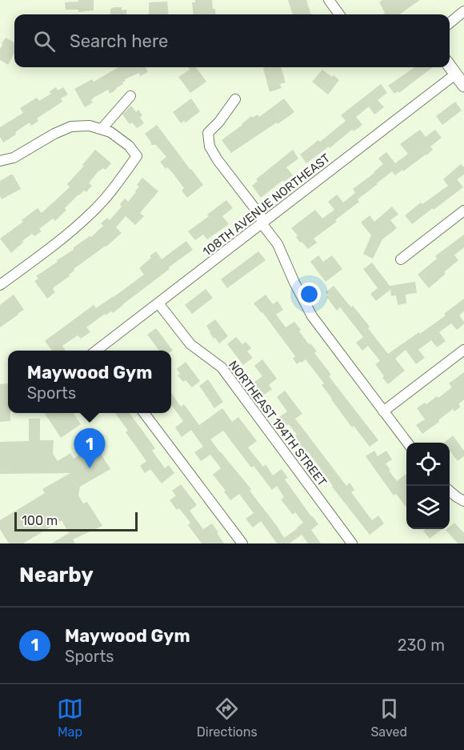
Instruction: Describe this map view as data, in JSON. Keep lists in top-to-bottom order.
{
  "streets": {
    "street": ["108TH AVENUE NORTHEAST", "NORTHEAST 194TH STREET"]
  },
  "crossings": [
    ["108TH AVENUE NORTHEAST", "NORTHEAST 194TH STREET"]
  ],
  "scale_bar": "100 m",
  "page": {
    "search": "Search here",
    "popup": ["Maywood Gym", "Sports"],
    "pins": "1",
    "scale": "100 m",
    "heading": "Nearby",
    "list": [
      {
        "mark": "1",
        "name": "Maywood Gym",
        "note": "Sports",
        "value": "230 m"
      }
    ],
    "nav": ["Map", "Directions", "Saved"]
  }
}
